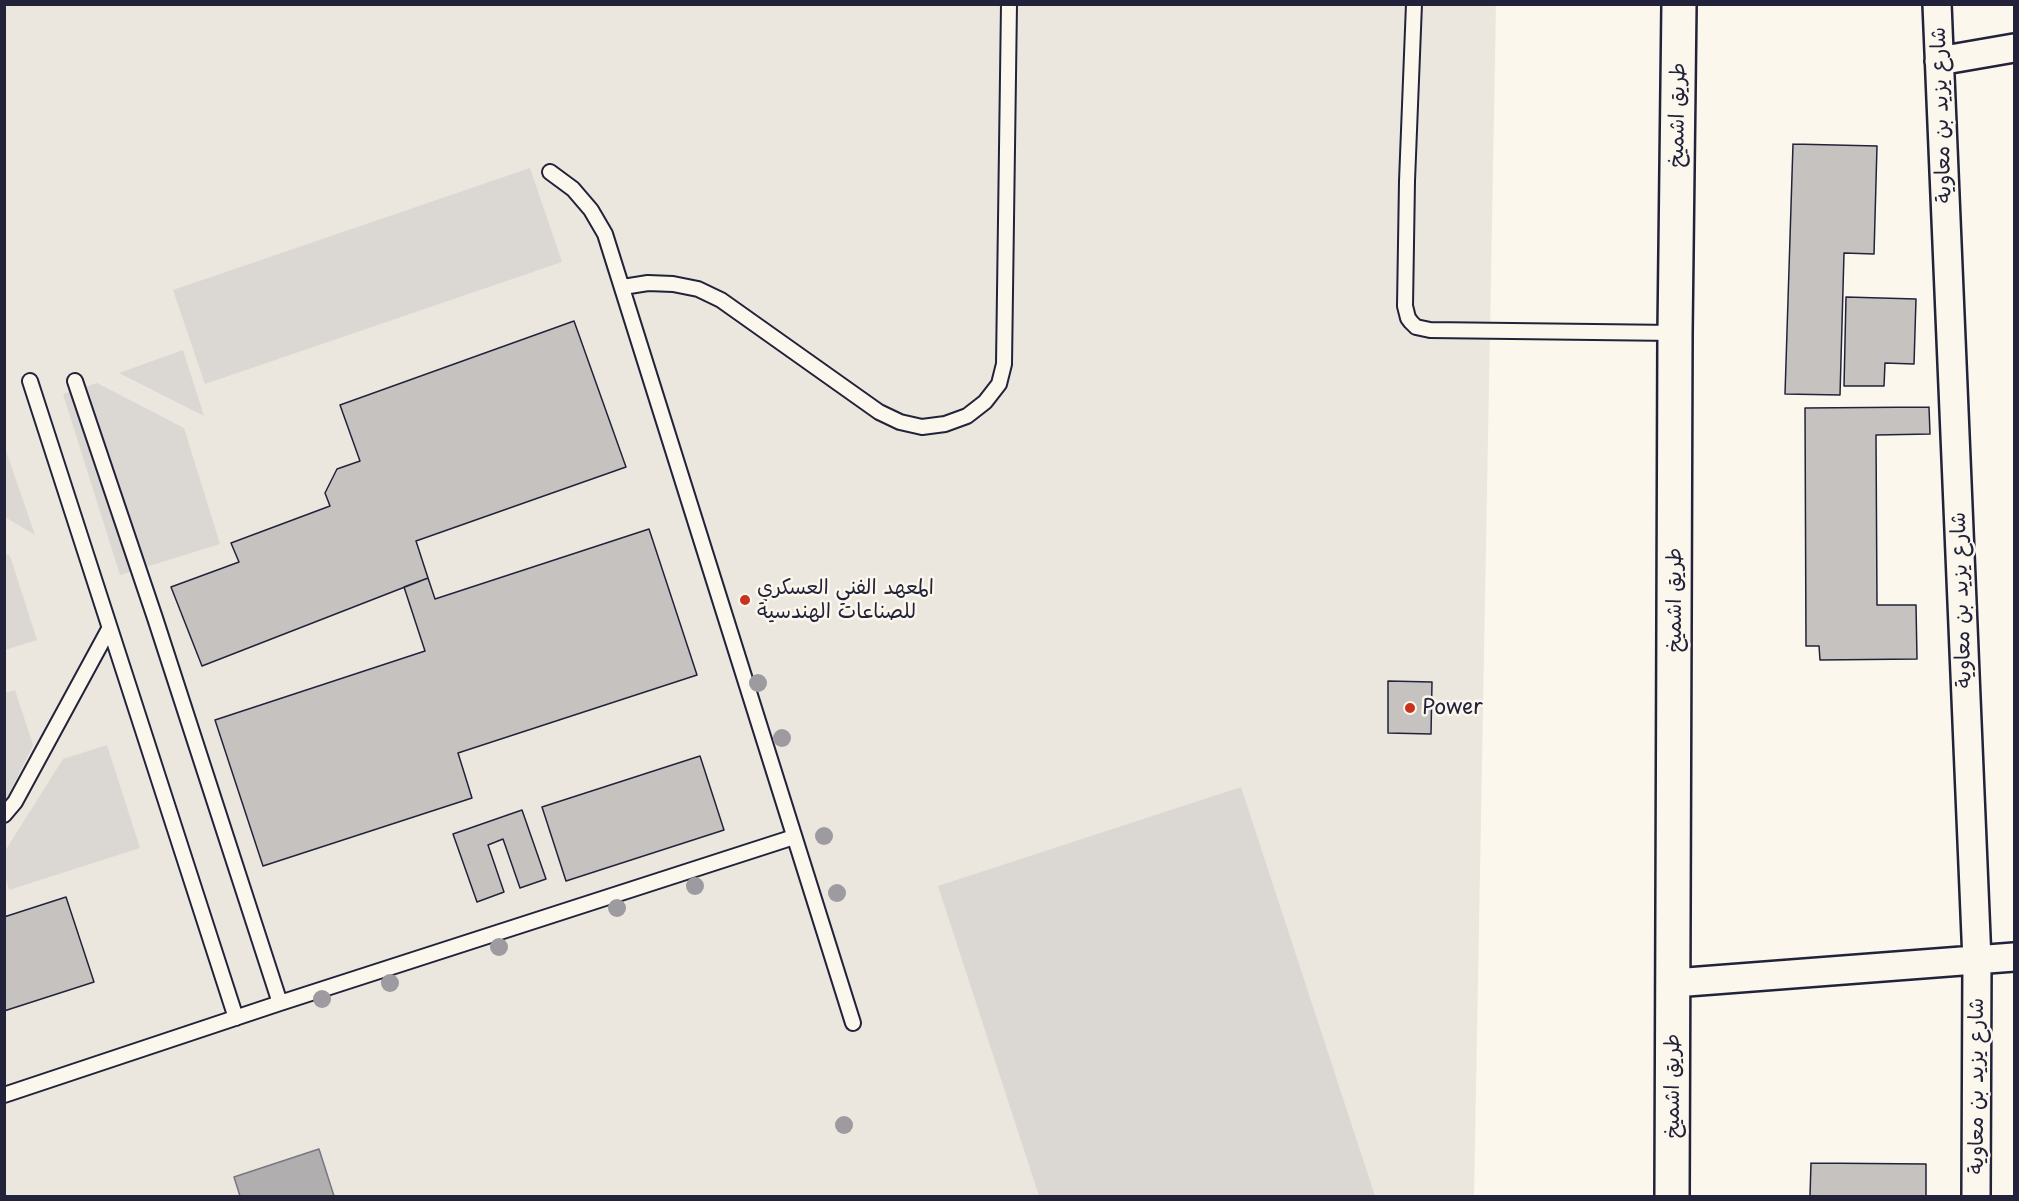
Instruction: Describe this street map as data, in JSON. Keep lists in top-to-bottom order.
{
  "streets": {
    "highway": ["طريق اشميخ"],
    "street": ["شارع يزيد بن معاوية"]
  },
  "places": ["المعهد الفني العسكري للصناعات الهندسية", "Power"]
}
